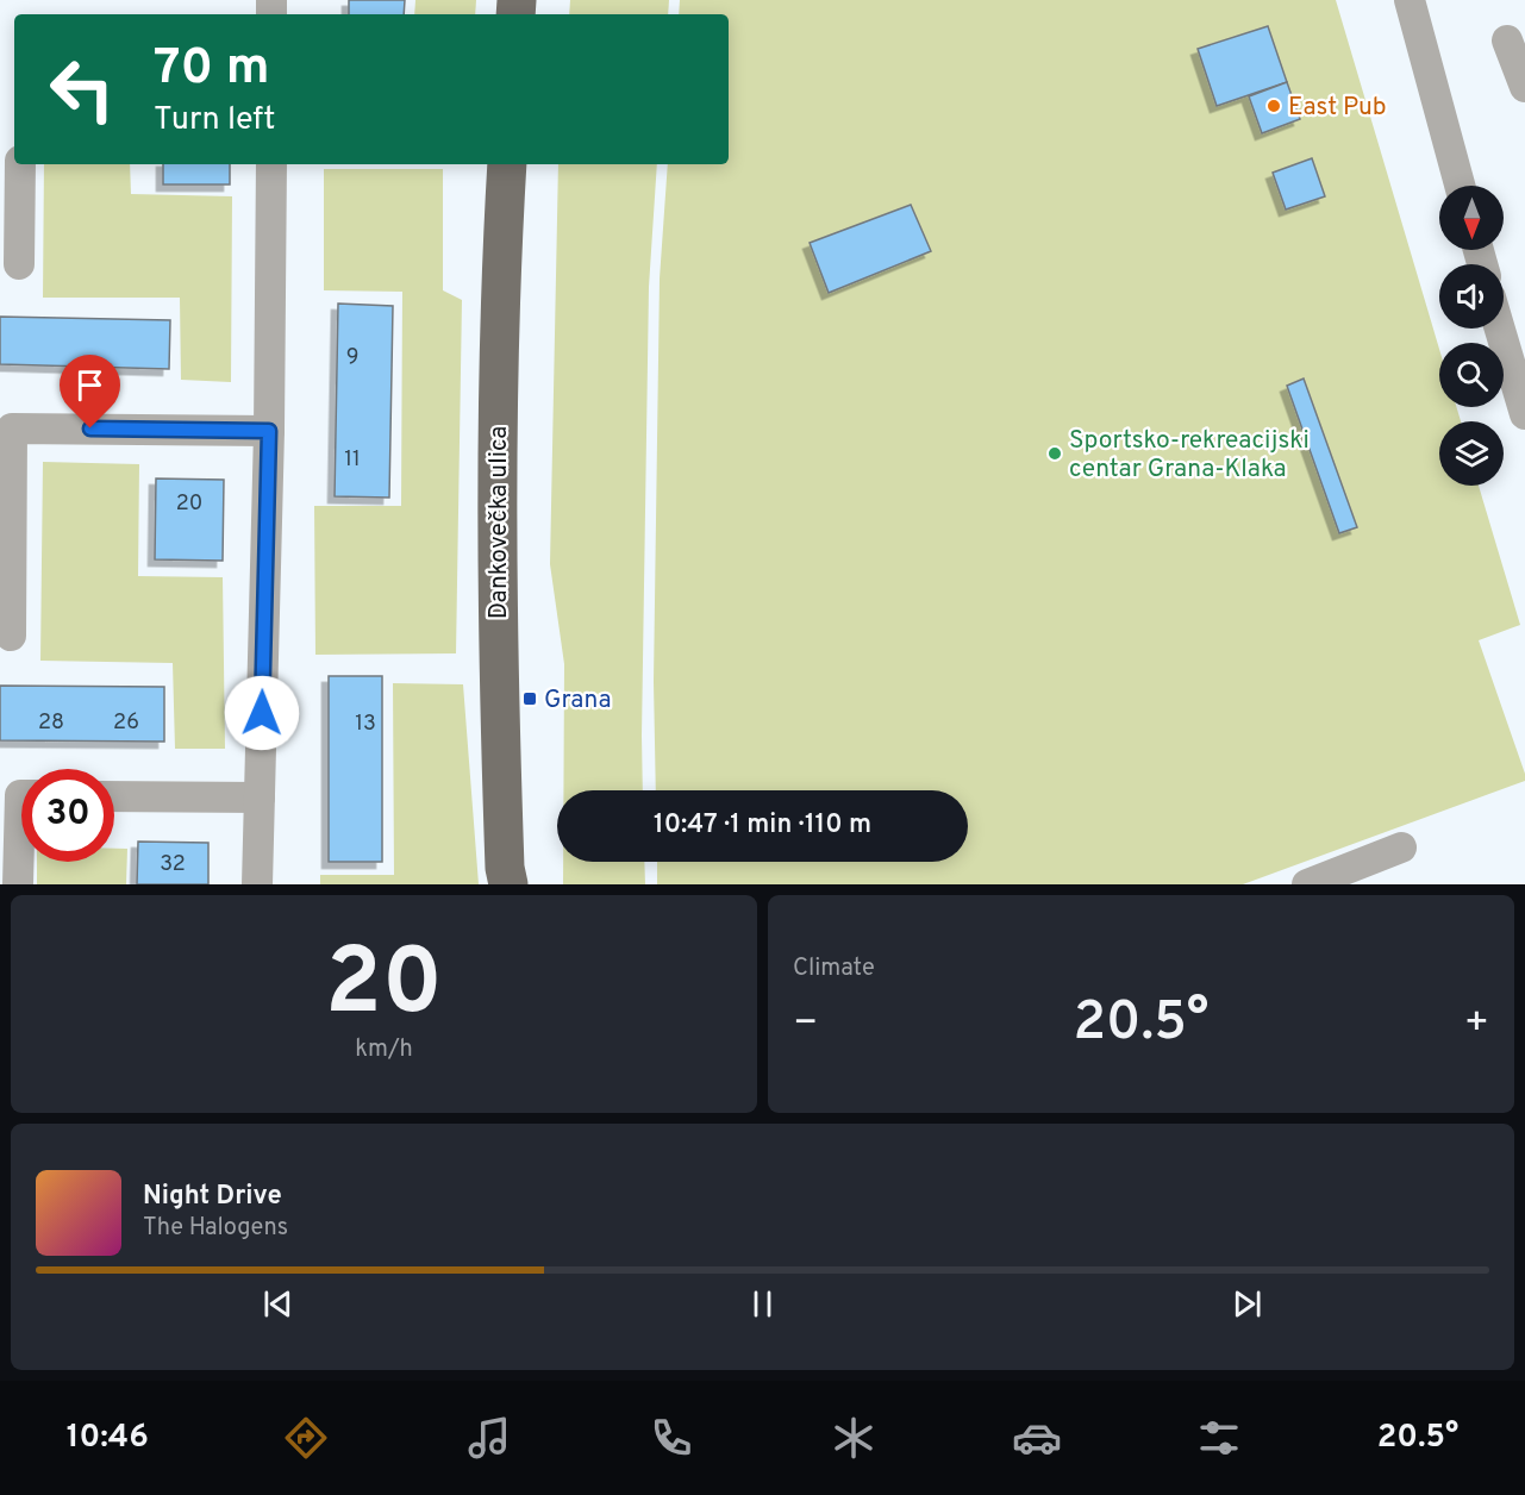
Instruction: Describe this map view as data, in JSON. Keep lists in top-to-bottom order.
{
  "streets": {
    "main road": ["Dankovečka ulica"]
  },
  "places": {
    "other": ["East Pub", "Sportsko-rekreacijski centar Grana-Klaka"],
    "transit": ["Grana"]
  },
  "house_numbers": [
    "9",
    "11",
    "20",
    "28",
    "26",
    "13",
    "32"
  ],
  "north": "bottom",
  "page": {
    "turn": ["70 m", "Turn left"],
    "limit": "30",
    "trip": "10:47 · 1 min · 110 m",
    "tile": [
      ["20", "km/h"],
      "Climate"
    ],
    "heat": ["−", "20.5°", "+"],
    "song": ["Night Drive", "The Halogens"],
    "tabs": ["10:46", "20.5°"]
  }
}
